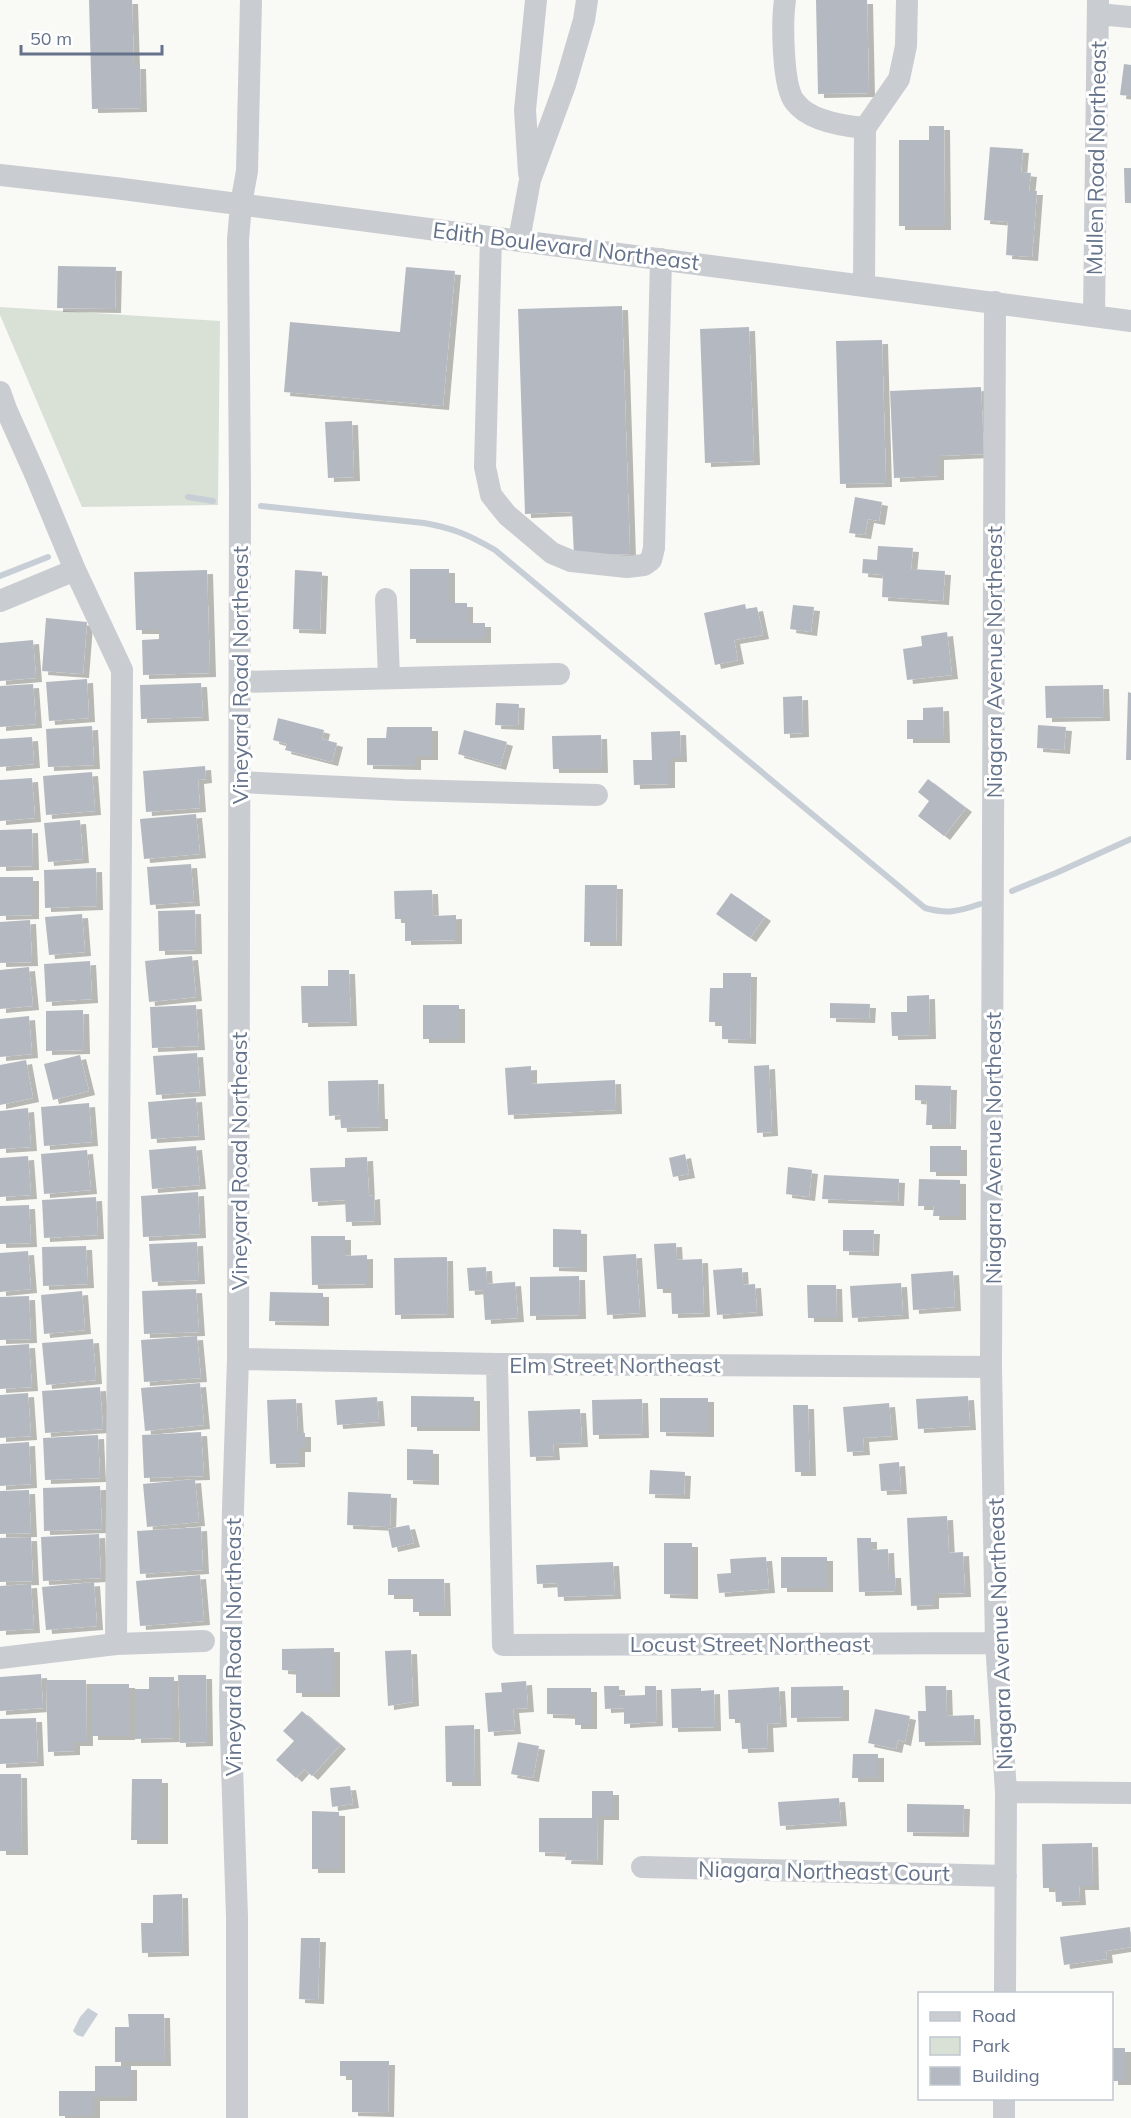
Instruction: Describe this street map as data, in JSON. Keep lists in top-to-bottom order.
{
  "streets": {
    "street": [
      "Mullen Road Northeast",
      "Edith Boulevard Northeast",
      "Niagara Avenue Northeast",
      "Vineyard Road Northeast",
      "Elm Street Northeast",
      "Locust Street Northeast",
      "Niagara Northeast Court"
    ]
  },
  "crossings": [
    ["Mullen Road Northeast", "Edith Boulevard Northeast"],
    ["Edith Boulevard Northeast", "Niagara Avenue Northeast"],
    ["Edith Boulevard Northeast", "Vineyard Road Northeast"],
    ["Niagara Avenue Northeast", "Elm Street Northeast"],
    ["Niagara Avenue Northeast", "Locust Street Northeast"],
    ["Niagara Avenue Northeast", "Niagara Northeast Court"],
    ["Vineyard Road Northeast", "Elm Street Northeast"],
    ["Elm Street Northeast", "Locust Street Northeast"]
  ],
  "legend": ["Road", "Park", "Building"],
  "scale_bar": "50 m"
}
